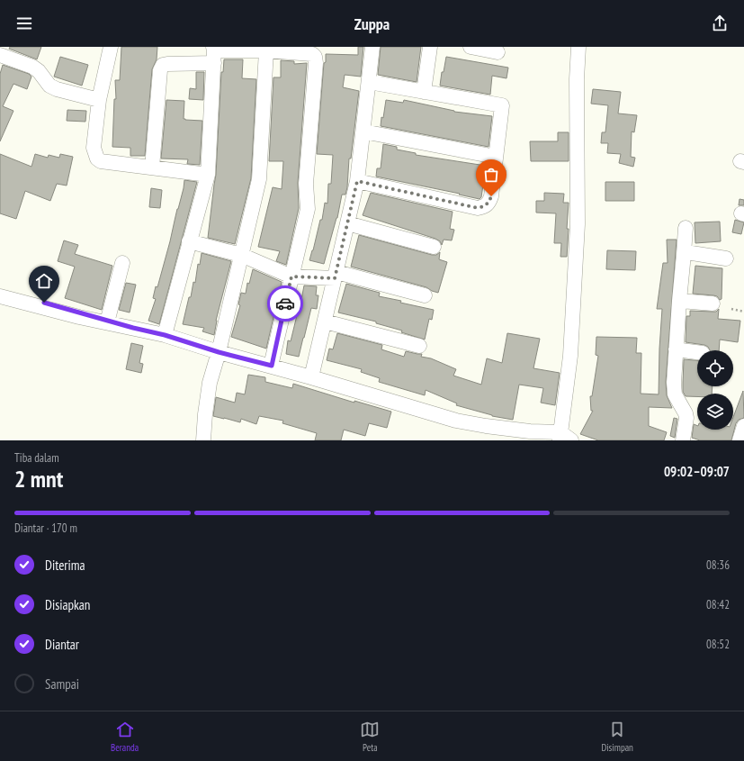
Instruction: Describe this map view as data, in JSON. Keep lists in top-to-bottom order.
{
  "page": {
    "header": "Zuppa",
    "heading": ["2 mnt", "Tiba dalam", "09:02–09:07"],
    "bar": "Diantar · 170 m",
    "list": [
      ["Diterima", "08:36"],
      ["Disiapkan", "08:42"],
      ["Diantar", "08:52"],
      "Sampai"
    ],
    "tabs": ["Beranda", "Peta", "Disimpan"]
  }
}
